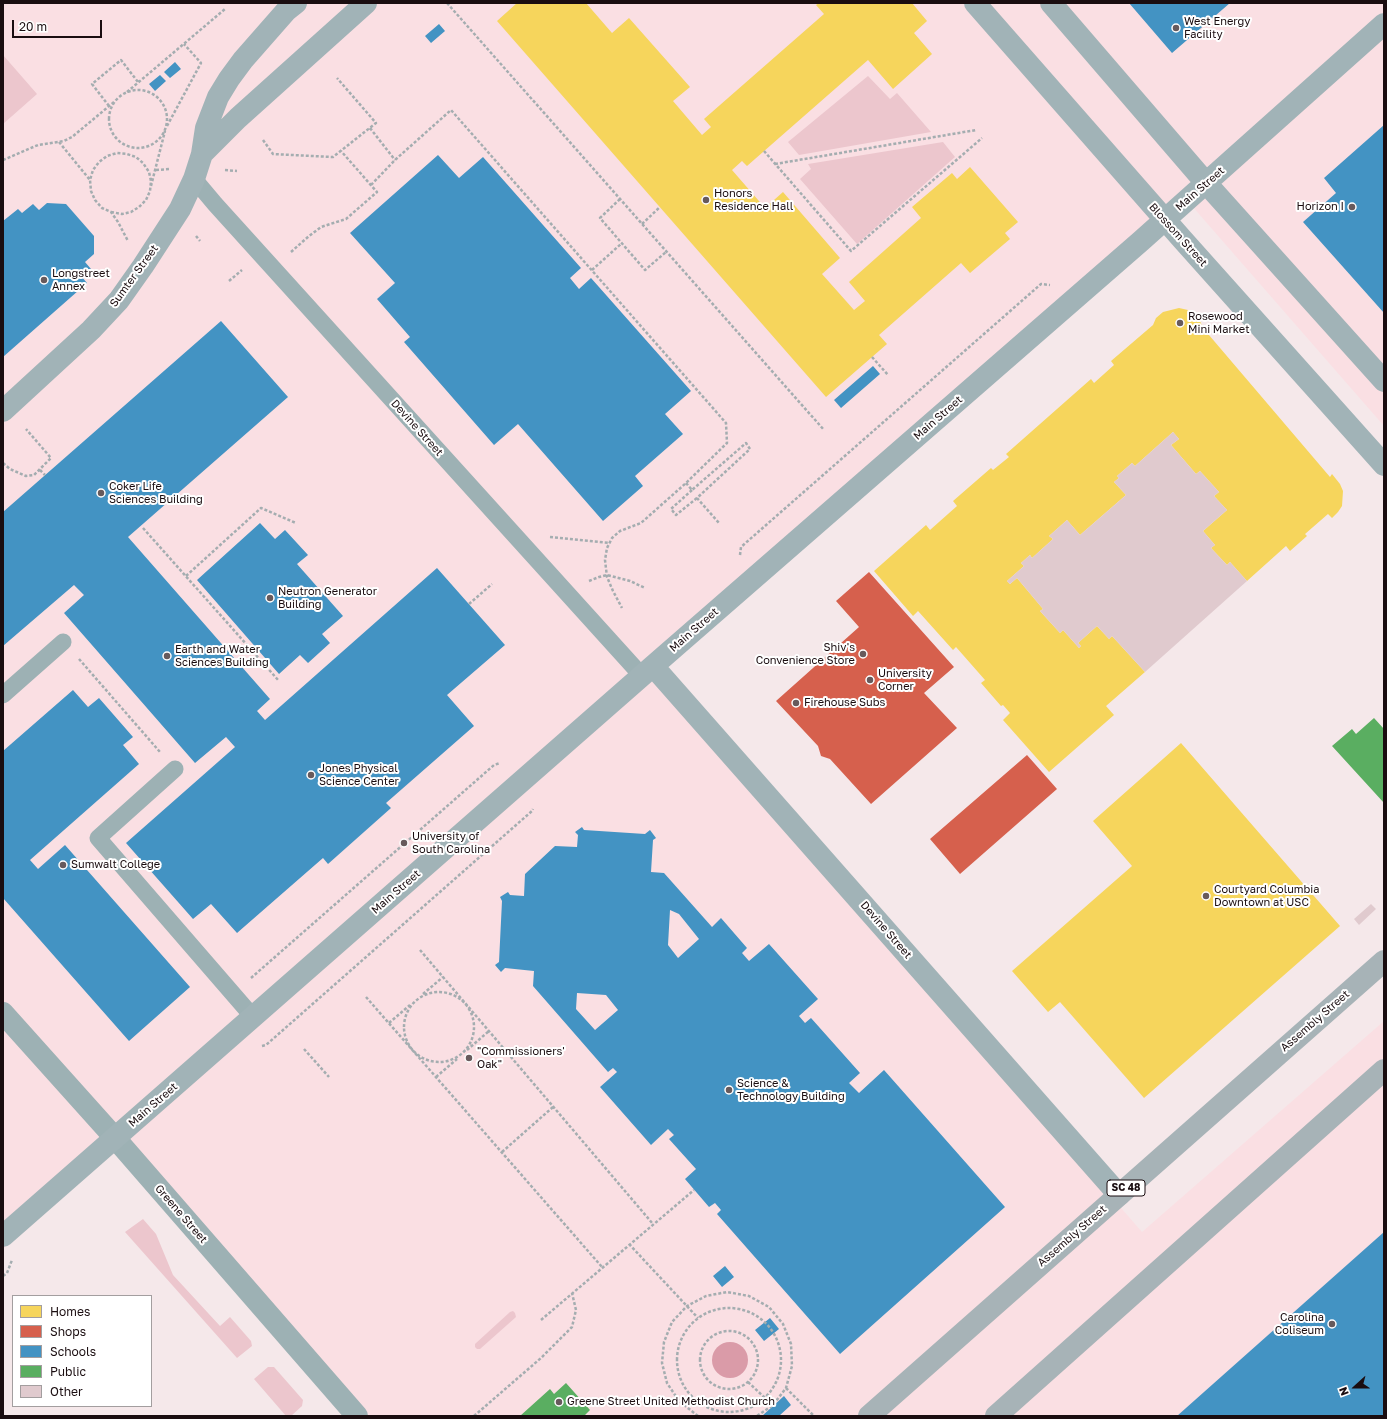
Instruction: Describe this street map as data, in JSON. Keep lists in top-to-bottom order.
{
  "streets": {
    "main road": ["Assembly Street", "SC 48"],
    "street": [
      "Main Street",
      "Blossom Street",
      "Sumter Street",
      "Devine Street",
      "Greene Street"
    ]
  },
  "crossings": [
    ["Main Street", "Blossom Street"],
    ["Main Street", "Devine Street"],
    ["Main Street", "Greene Street"],
    ["Sumter Street", "Devine Street"],
    ["Devine Street", "Assembly Street"]
  ],
  "places": [
    "West Energy Facility",
    "Honors Residence Hall",
    "Horizon I",
    "Longstreet Annex",
    "Rosewood Mini Market",
    "Coker Life Sciences Building",
    "Neutron Generator Building",
    "Shiv's Convenience Store",
    "Earth and Water Sciences Building",
    "University Corner",
    "Firehouse Subs",
    "Jones Physical Science Center",
    "University of South Carolina",
    "Sumwalt College",
    "Courtyard Columbia Downtown at USC",
    "\"Commissioners' Oak\"",
    "Science & Technology Building",
    "Carolina Coliseum",
    "Greene Street United Methodist Church"
  ],
  "legend": [
    "Homes",
    "Shops",
    "Schools",
    "Public",
    "Other"
  ],
  "scale_bar": "20 m",
  "north": "left"
}
